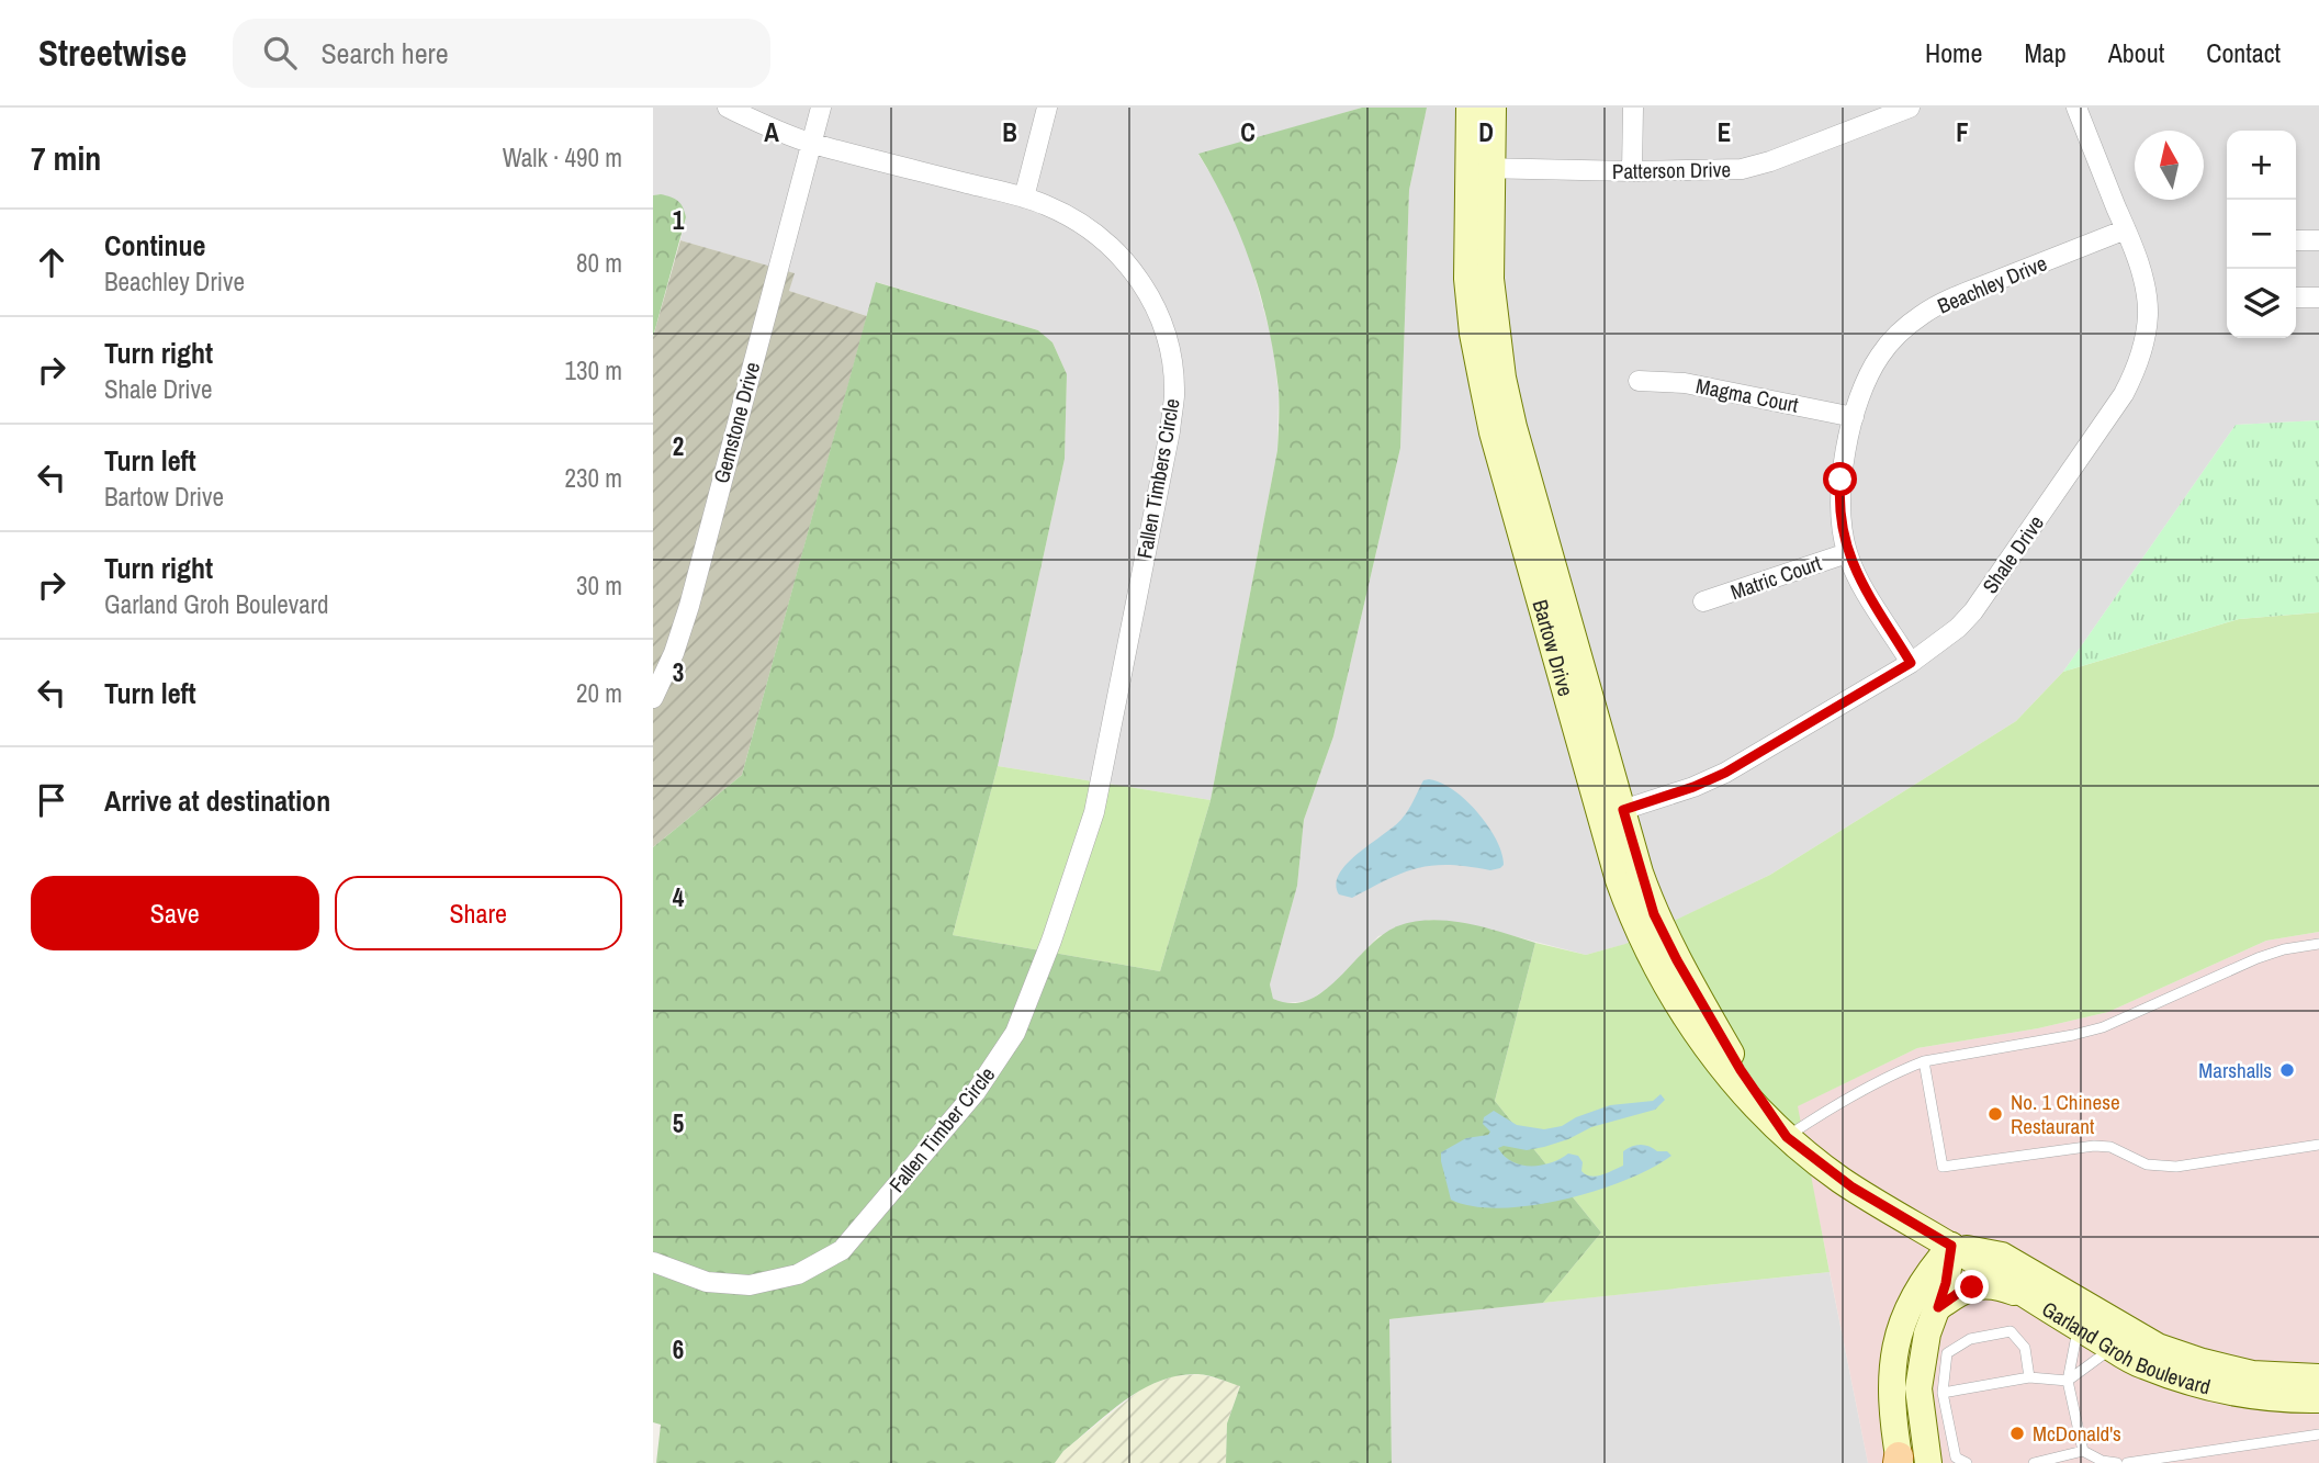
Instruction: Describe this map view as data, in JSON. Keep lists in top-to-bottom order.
{
  "streets": {
    "street": [
      "Patterson Drive",
      "Beachley Drive",
      "Magma Court",
      "Gemstone Drive",
      "Fallen Timbers Circle",
      "Shale Drive",
      "Matric Court",
      "Bartow Drive",
      "Fallen Timber Circle",
      "Garland Groh Boulevard"
    ]
  },
  "crossings": [
    ["Patterson Drive", "Bartow Drive"],
    ["Beachley Drive", "Magma Court"],
    ["Beachley Drive", "Shale Drive"],
    ["Beachley Drive", "Matric Court"],
    ["Gemstone Drive", "Fallen Timbers Circle"],
    ["Fallen Timbers Circle", "Fallen Timber Circle"],
    ["Shale Drive", "Bartow Drive"],
    ["Bartow Drive", "Garland Groh Boulevard"]
  ],
  "places": ["Marshalls", "No. 1 Chinese Restaurant", "McDonald's"],
  "north": "top",
  "page": {
    "header": "Streetwise",
    "search": "Search here",
    "nav": [
      "Home",
      "Map",
      "About",
      "Contact"
    ],
    "heading": ["7 min", "Walk · 490 m"],
    "map_buttons": ["+", "−"],
    "list": [
      ["Continue", "Beachley Drive", "80 m"],
      ["Turn right", "Shale Drive", "130 m"],
      ["Turn left", "Bartow Drive", "230 m"],
      ["Turn right", "Garland Groh Boulevard", "30 m"],
      ["Turn left", "20 m"],
      "Arrive at destination"
    ],
    "buttons": ["Save", "Share"]
  },
  "grid": {
    "columns": [
      "A",
      "B",
      "C",
      "D",
      "E",
      "F"
    ],
    "rows": [
      "1",
      "2",
      "3",
      "4",
      "5",
      "6"
    ]
  }
}
